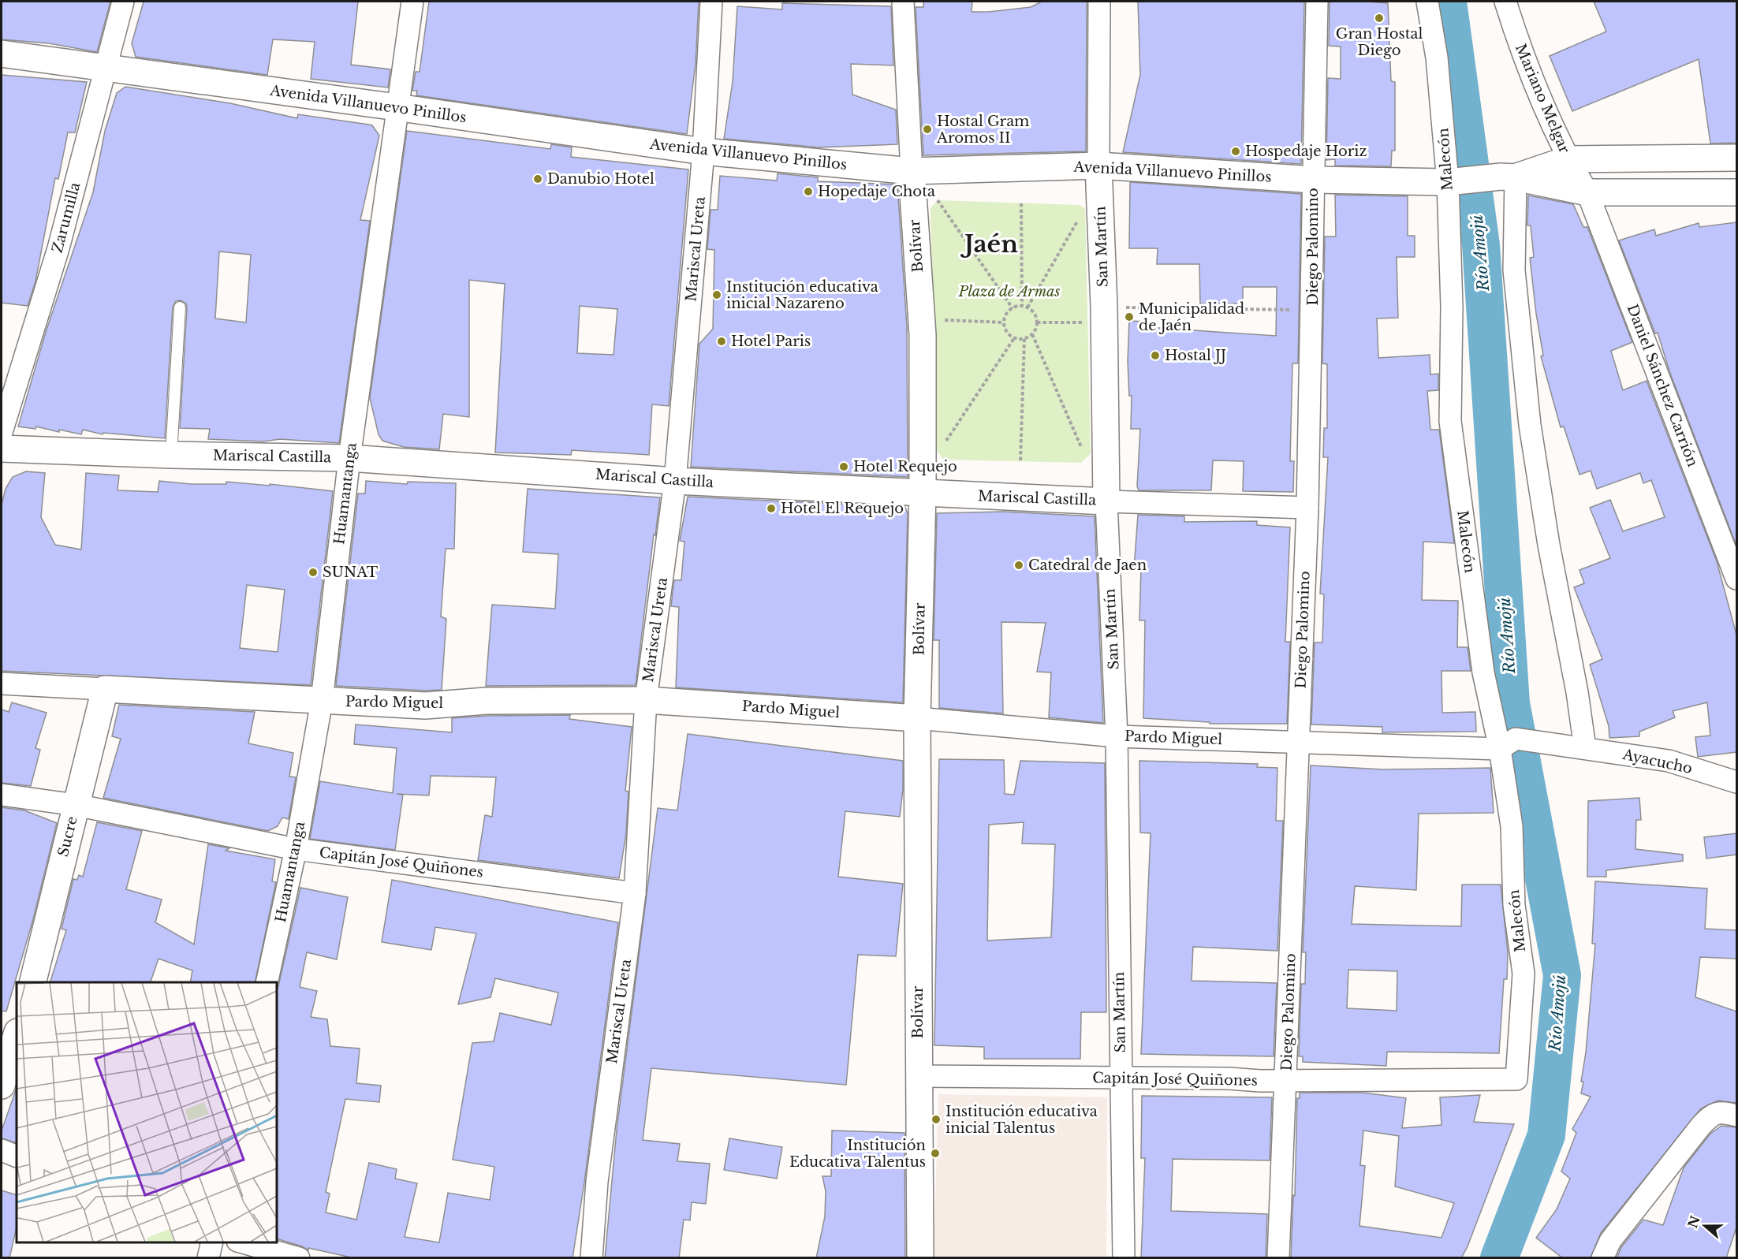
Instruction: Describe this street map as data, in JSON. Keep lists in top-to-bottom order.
{
  "streets": {
    "street": [
      "Mariano Melgar",
      "Avenida Villanuevo Pinillos",
      "Malecón",
      "Zarumilla",
      "Bolívar",
      "San Martín",
      "Diego Palomino",
      "Mariscal Ureta",
      "Daniel Sánchez Carrión",
      "Mariscal Castilla",
      "Huamantanga",
      "Pardo Miguel",
      "Ayacucho",
      "Sucre",
      "Capitán José Quiñones"
    ]
  },
  "crossings": [
    ["Mariano Melgar", "Daniel Sánchez Carrión"],
    ["Avenida Villanuevo Pinillos", "Malecón"],
    ["Avenida Villanuevo Pinillos", "Zarumilla"],
    ["Avenida Villanuevo Pinillos", "Bolívar"],
    ["Avenida Villanuevo Pinillos", "San Martín"],
    ["Avenida Villanuevo Pinillos", "Diego Palomino"],
    ["Avenida Villanuevo Pinillos", "Mariscal Ureta"],
    ["Avenida Villanuevo Pinillos", "Huamantanga"],
    ["Malecón", "Pardo Miguel"],
    ["Malecón", "Capitán José Quiñones"],
    ["Bolívar", "Mariscal Castilla"],
    ["Bolívar", "Pardo Miguel"],
    ["Bolívar", "Capitán José Quiñones"],
    ["San Martín", "Mariscal Castilla"],
    ["San Martín", "Pardo Miguel"],
    ["San Martín", "Capitán José Quiñones"],
    ["Diego Palomino", "Mariscal Castilla"],
    ["Diego Palomino", "Pardo Miguel"],
    ["Diego Palomino", "Capitán José Quiñones"],
    ["Mariscal Ureta", "Mariscal Castilla"],
    ["Mariscal Ureta", "Pardo Miguel"],
    ["Mariscal Ureta", "Capitán José Quiñones"],
    ["Mariscal Castilla", "Huamantanga"],
    ["Huamantanga", "Pardo Miguel"],
    ["Huamantanga", "Capitán José Quiñones"],
    ["Pardo Miguel", "Ayacucho"],
    ["Pardo Miguel", "Sucre"],
    ["Sucre", "Capitán José Quiñones"]
  ],
  "districts": ["Jaén"],
  "water": ["Río Amojú"],
  "parks": ["Plaza de Armas"],
  "places": [
    "Gran Hostal Diego",
    "Hostal Gram Aromos II",
    "Hospedaje Horiz",
    "Danubio Hotel",
    "Hopedaje Chota",
    "Institución educativa inicial Nazareno",
    "Municipalidad de Jaén",
    "Hotel Paris",
    "Hostal JJ",
    "Hotel Requejo",
    "Hotel El Requejo",
    "Catedral de Jaen",
    "SUNAT",
    "Institución educativa inicial Talentus",
    "Institución Educativa Talentus"
  ],
  "north": "left"
}
